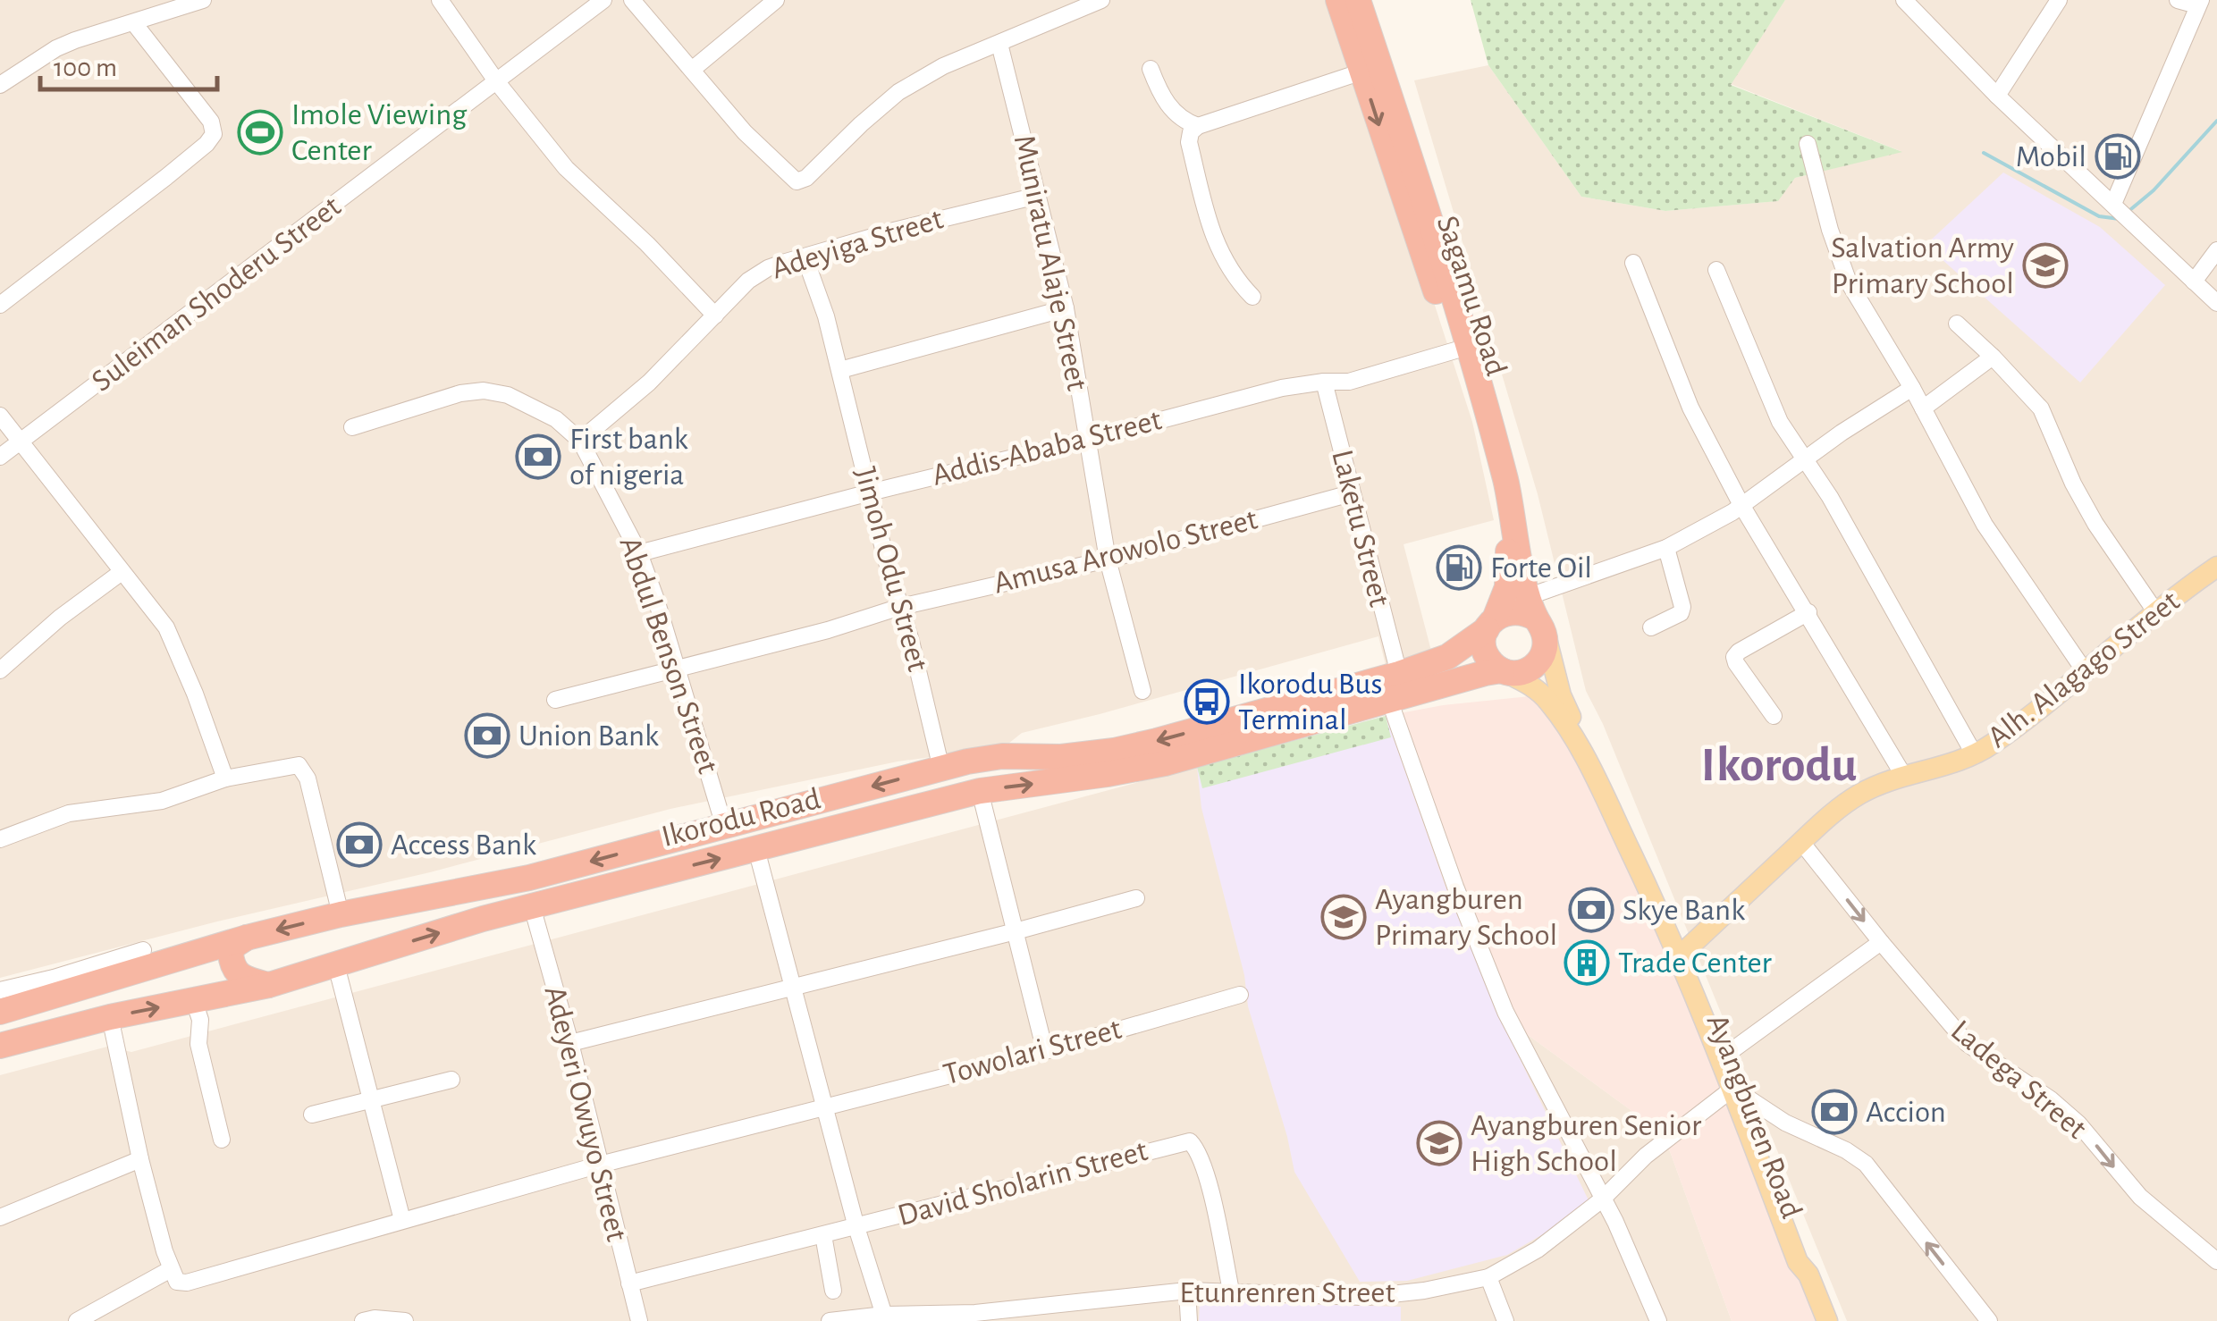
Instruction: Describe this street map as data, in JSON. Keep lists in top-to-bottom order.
{
  "streets": {
    "highway": ["Sagamu Road", "Ikorodu Road"],
    "main road": ["Alh. Alagago Street", "Ayangburen Road"],
    "street": [
      "Adeyiga Street",
      "Muniratu Alaje Street",
      "Suleiman Shoderu Street",
      "Addis-Ababa Street",
      "Laketu Street",
      "Amusa Arowolo Street",
      "Jimoh Odu Street",
      "Abdul Benson Street",
      "Towolari Street",
      "Ladega Street",
      "Adeyeri Owuyo Street",
      "David Sholarin Street",
      "Etunrenren Street"
    ]
  },
  "crossings": [
    ["Adeyiga Street", "Muniratu Alaje Street"],
    ["Adeyiga Street", "Jimoh Odu Street"],
    ["Adeyiga Street", "Abdul Benson Street"],
    ["Muniratu Alaje Street", "Addis-Ababa Street"],
    ["Muniratu Alaje Street", "Amusa Arowolo Street"],
    ["Sagamu Road", "Addis-Ababa Street"],
    ["Sagamu Road", "Ikorodu Road"],
    ["Addis-Ababa Street", "Laketu Street"],
    ["Addis-Ababa Street", "Jimoh Odu Street"],
    ["Addis-Ababa Street", "Abdul Benson Street"],
    ["Laketu Street", "Amusa Arowolo Street"],
    ["Laketu Street", "Ikorodu Road"],
    ["Amusa Arowolo Street", "Jimoh Odu Street"],
    ["Amusa Arowolo Street", "Abdul Benson Street"],
    ["Jimoh Odu Street", "Ikorodu Road"],
    ["Abdul Benson Street", "Ikorodu Road"],
    ["Alh. Alagago Street", "Ladega Street"],
    ["Alh. Alagago Street", "Ayangburen Road"],
    ["Ikorodu Road", "Adeyeri Owuyo Street"],
    ["Towolari Street", "Adeyeri Owuyo Street"],
    ["Adeyeri Owuyo Street", "David Sholarin Street"],
    ["Ayangburen Road", "Etunrenren Street"],
    ["David Sholarin Street", "Etunrenren Street"]
  ],
  "one_way": ["Ladega Street"],
  "districts": ["Ikorodu"],
  "places": {
    "sports": ["Imole Viewing Center"],
    "fuel station": ["Mobil", "Forte Oil"],
    "school or university": ["Salvation Army Primary School", "Ayangburen Primary School", "Ayangburen Senior High School"],
    "bank": [
      "First bank of nigeria",
      "Union Bank",
      "Access Bank",
      "Skye Bank",
      "Accion"
    ],
    "bus stop": ["Ikorodu Bus Terminal"],
    "building": ["Trade Center"]
  },
  "scale_bar": "100 m"
}
